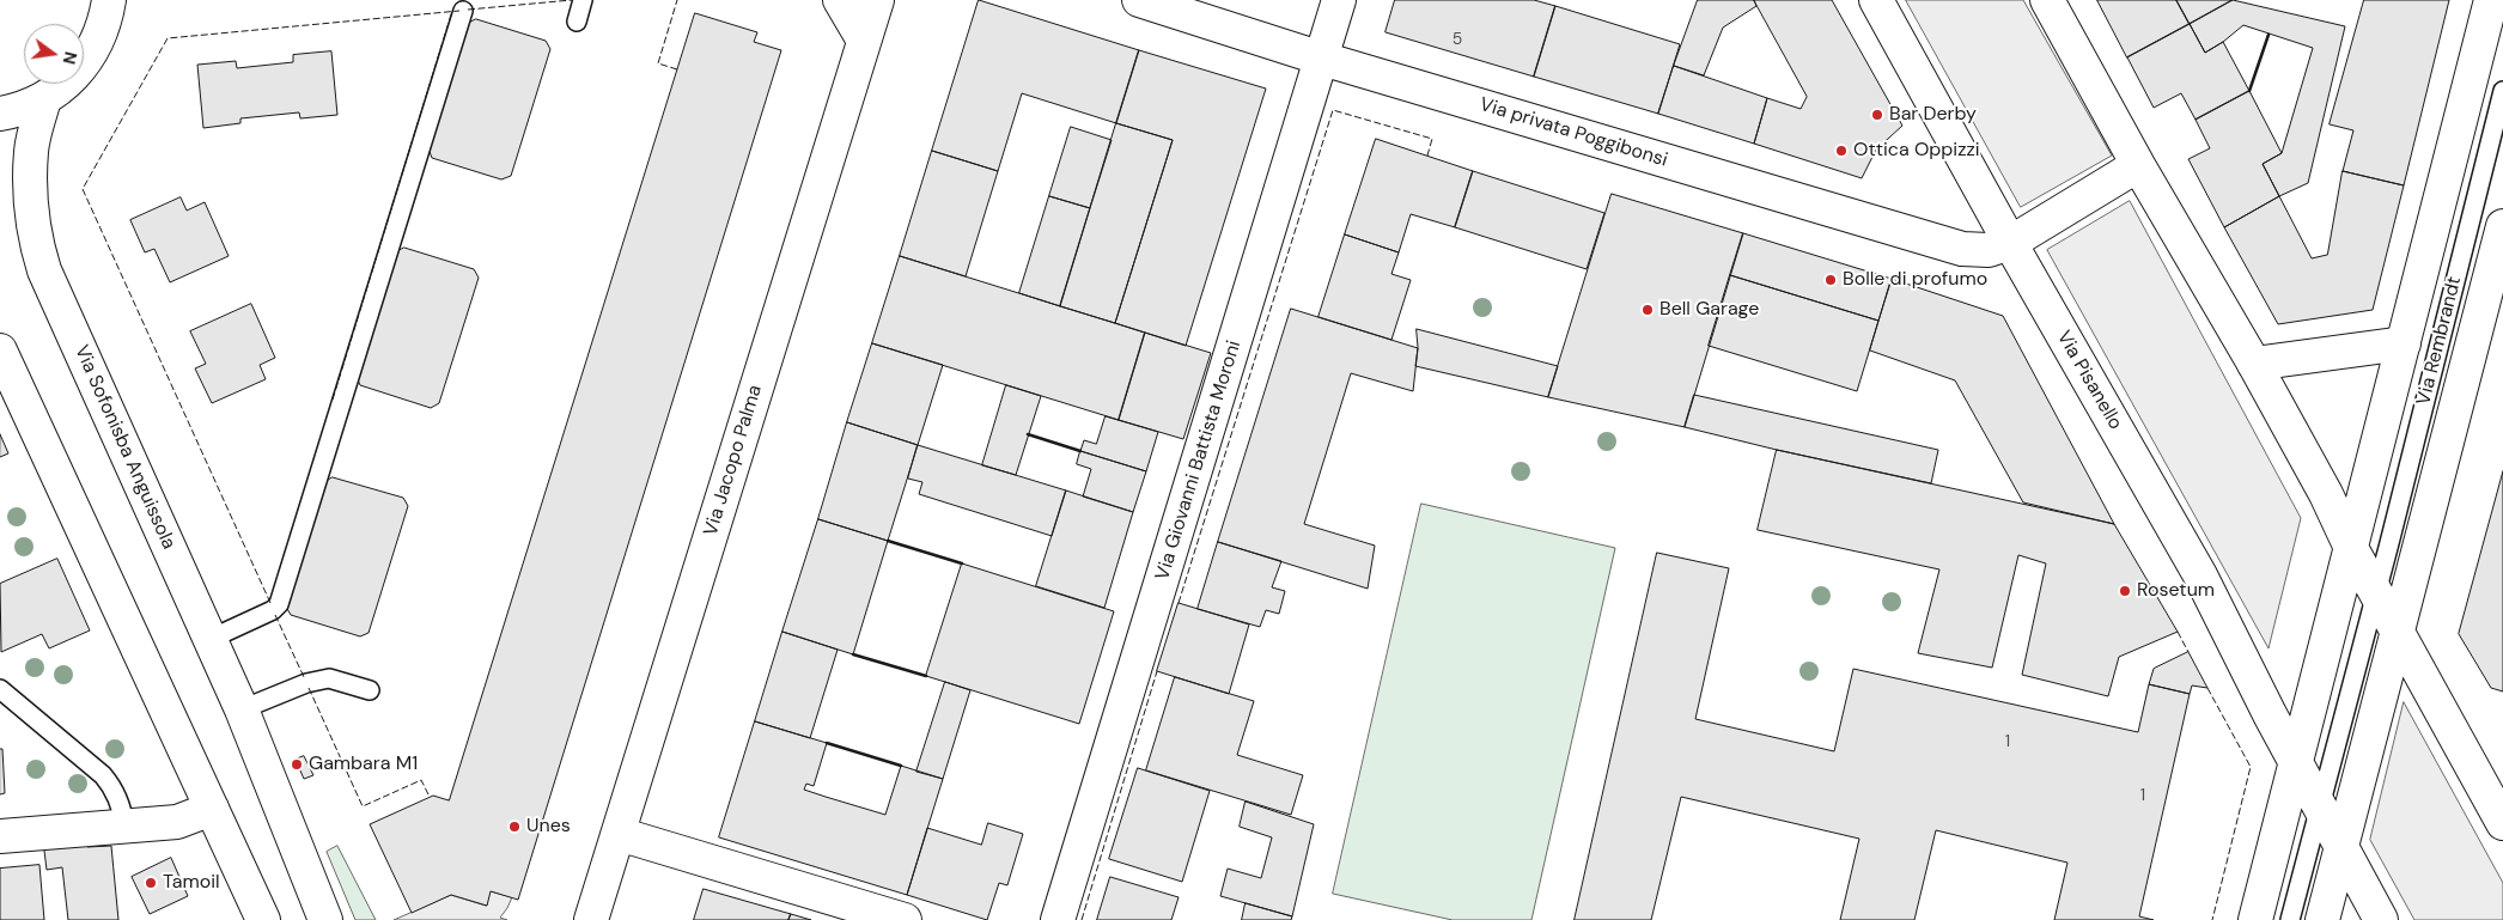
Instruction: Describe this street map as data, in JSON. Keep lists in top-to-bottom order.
{
  "streets": {
    "street": [
      "Via privata Poggibonsi",
      "Via Rembrandt",
      "Via Pisanello",
      "Via Sofonisba Anguissola",
      "Via Jacopo Palma",
      "Via Giovanni Battista Moroni"
    ]
  },
  "crossings": [
    ["Via privata Poggibonsi", "Via Pisanello"],
    ["Via privata Poggibonsi", "Via Giovanni Battista Moroni"],
    ["Via Rembrandt", "Via Pisanello"]
  ],
  "places": [
    "Bar Derby",
    "Ottica Oppizzi",
    "Bolle di profumo",
    "Bell Garage",
    "Rosetum",
    "Gambara M1",
    "Unes",
    "Tamoil"
  ],
  "house_numbers": ["5", "1", "1"],
  "north": "right"
}
